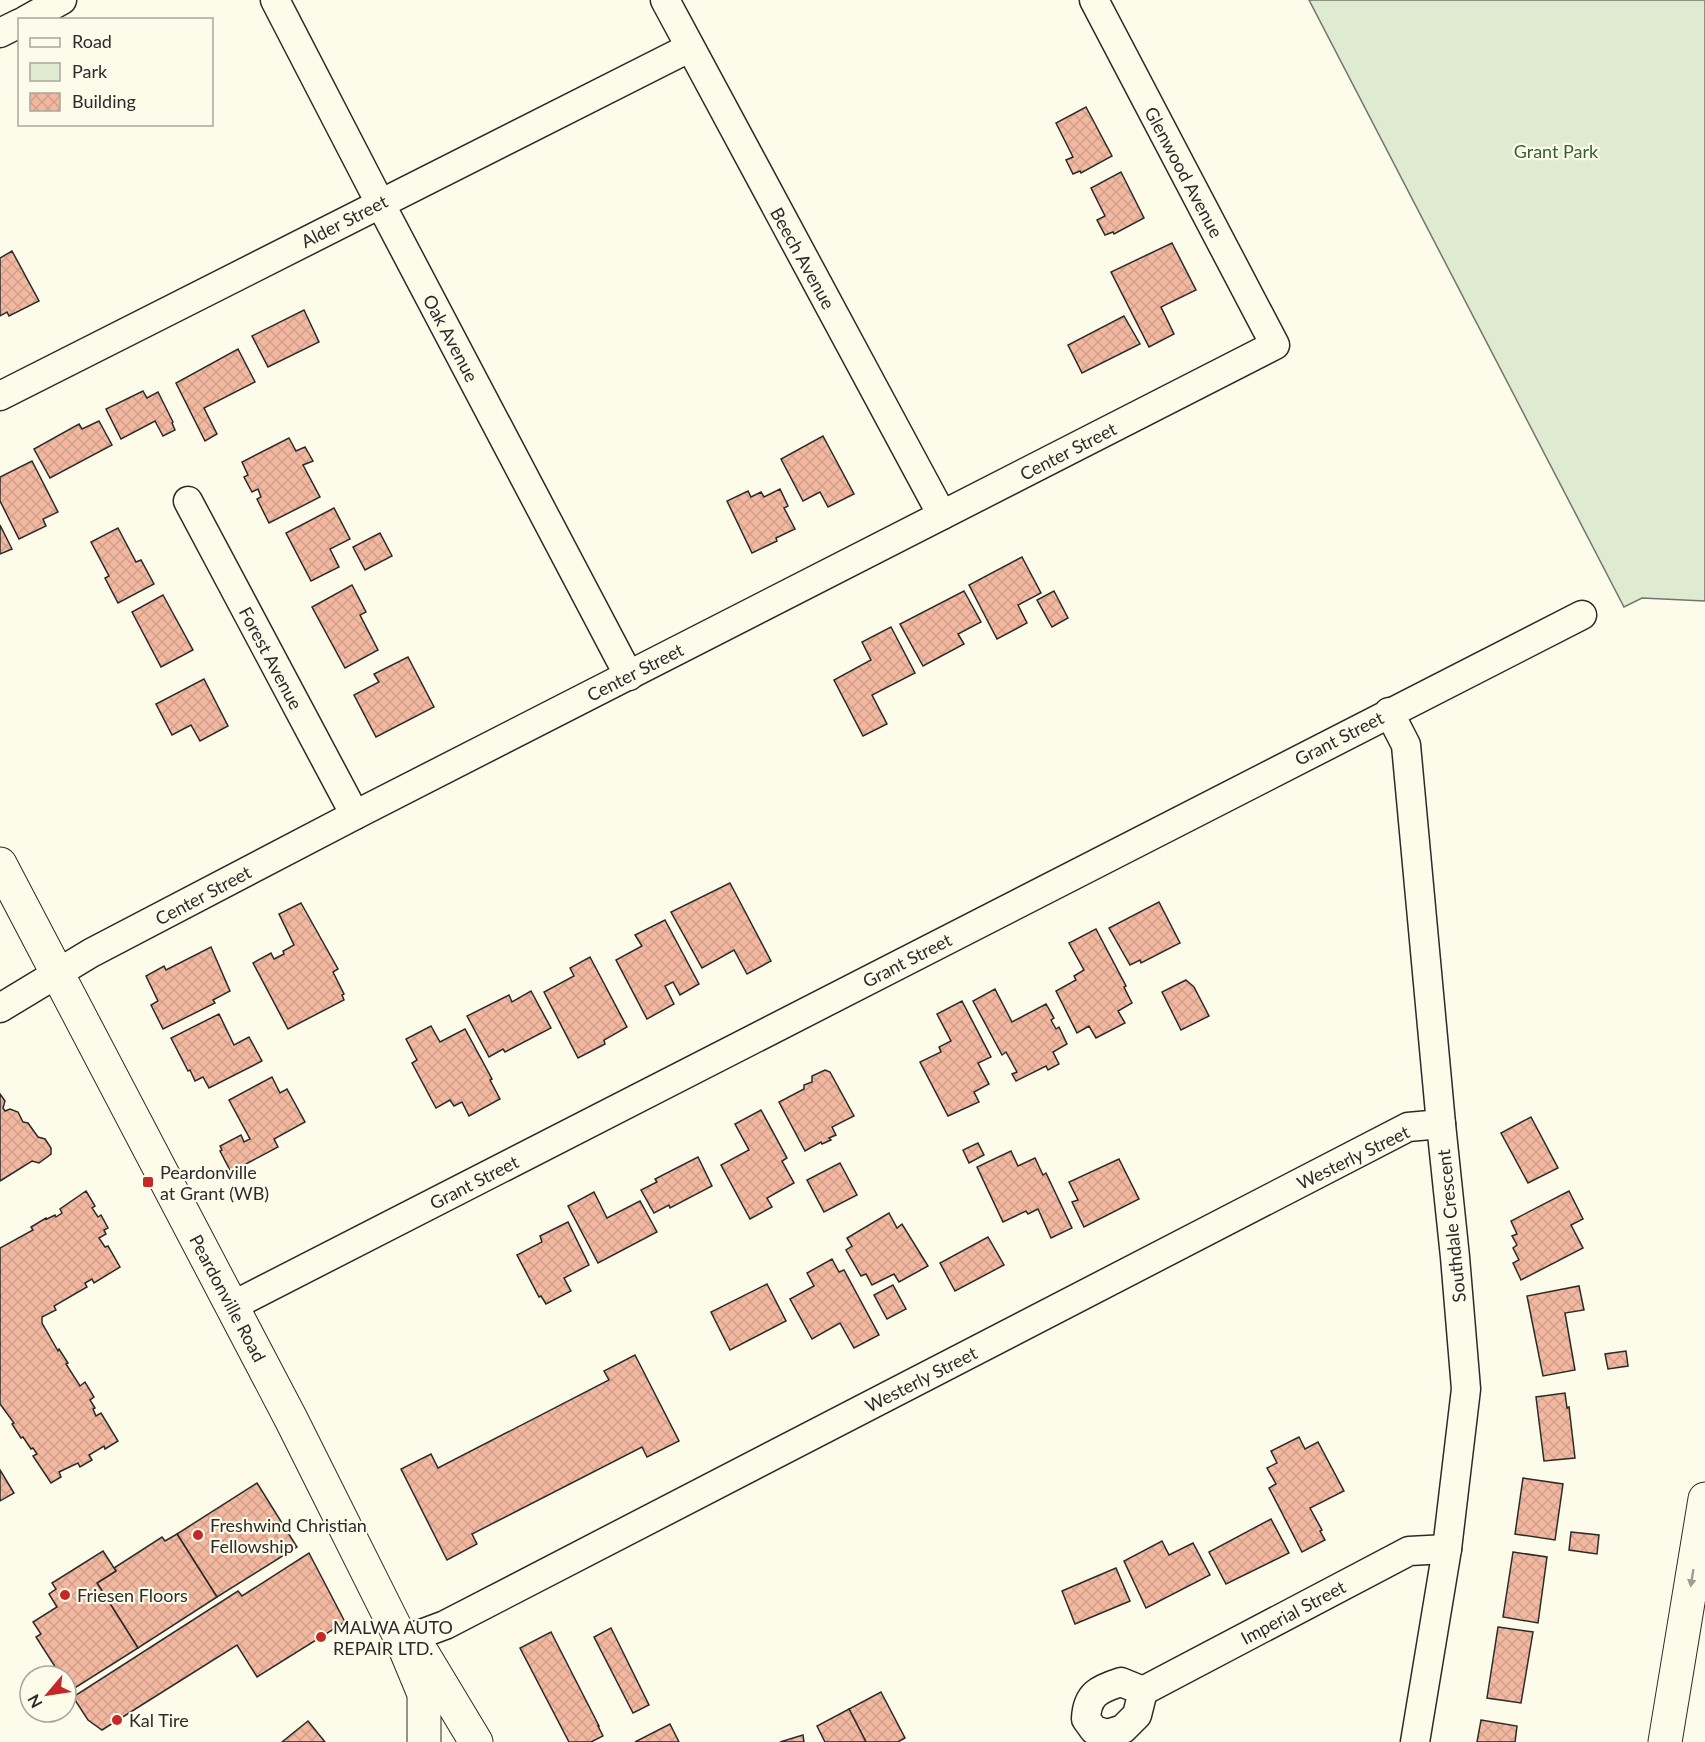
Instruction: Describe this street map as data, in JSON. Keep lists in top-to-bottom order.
{
  "streets": {
    "main road": ["Peardonville Road"],
    "street": [
      "Glenwood Avenue",
      "Alder Street",
      "Beech Avenue",
      "Oak Avenue",
      "Center Street",
      "Forest Avenue",
      "Grant Street",
      "Westerly Street",
      "Southdale Crescent",
      "Imperial Street"
    ]
  },
  "crossings": [
    ["Glenwood Avenue", "Center Street"],
    ["Alder Street", "Beech Avenue"],
    ["Alder Street", "Oak Avenue"],
    ["Beech Avenue", "Center Street"],
    ["Oak Avenue", "Center Street"],
    ["Center Street", "Forest Avenue"],
    ["Center Street", "Peardonville Road"],
    ["Grant Street", "Southdale Crescent"],
    ["Grant Street", "Peardonville Road"],
    ["Westerly Street", "Southdale Crescent"],
    ["Westerly Street", "Peardonville Road"],
    ["Southdale Crescent", "Imperial Street"]
  ],
  "parks": ["Grant Park"],
  "places": {
    "transit": ["Peardonville at Grant (WB)"],
    "other": [
      "Freshwind Christian Fellowship",
      "Friesen Floors",
      "MALWA AUTO REPAIR LTD.",
      "Kal Tire"
    ]
  },
  "legend": ["Road", "Park", "Building"],
  "north": "bottom left"
}
